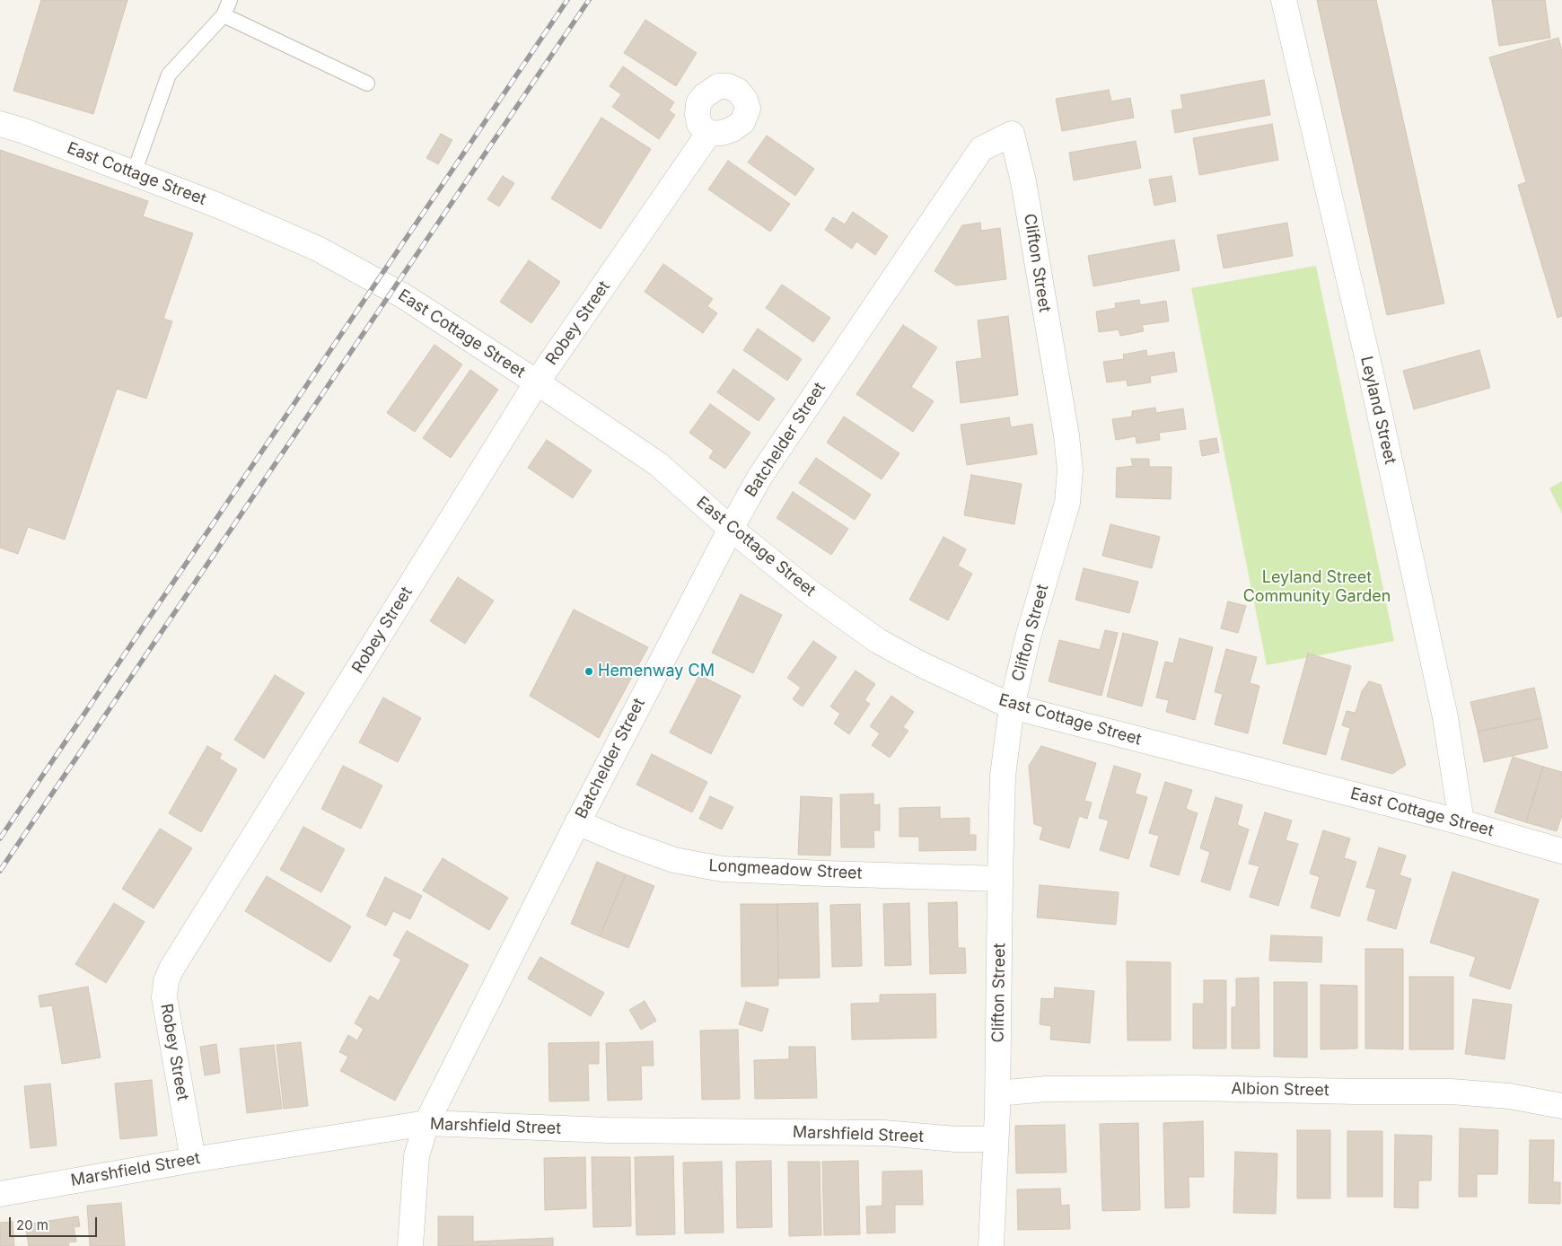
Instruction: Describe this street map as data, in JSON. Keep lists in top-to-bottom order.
{
  "streets": {
    "street": [
      "East Cottage Street",
      "Clifton Street",
      "Robey Street",
      "Leyland Street",
      "Batchelder Street",
      "Longmeadow Street",
      "Albion Street",
      "Marshfield Street"
    ]
  },
  "crossings": [
    ["East Cottage Street", "Clifton Street"],
    ["East Cottage Street", "Robey Street"],
    ["East Cottage Street", "Leyland Street"],
    ["East Cottage Street", "Batchelder Street"],
    ["Clifton Street", "Batchelder Street"],
    ["Clifton Street", "Longmeadow Street"],
    ["Clifton Street", "Albion Street"],
    ["Clifton Street", "Marshfield Street"],
    ["Robey Street", "Marshfield Street"],
    ["Batchelder Street", "Longmeadow Street"],
    ["Batchelder Street", "Marshfield Street"]
  ],
  "parks": ["Leyland Street Community Garden"],
  "places": ["Hemenway CM"],
  "scale_bar": "20 m"
}
